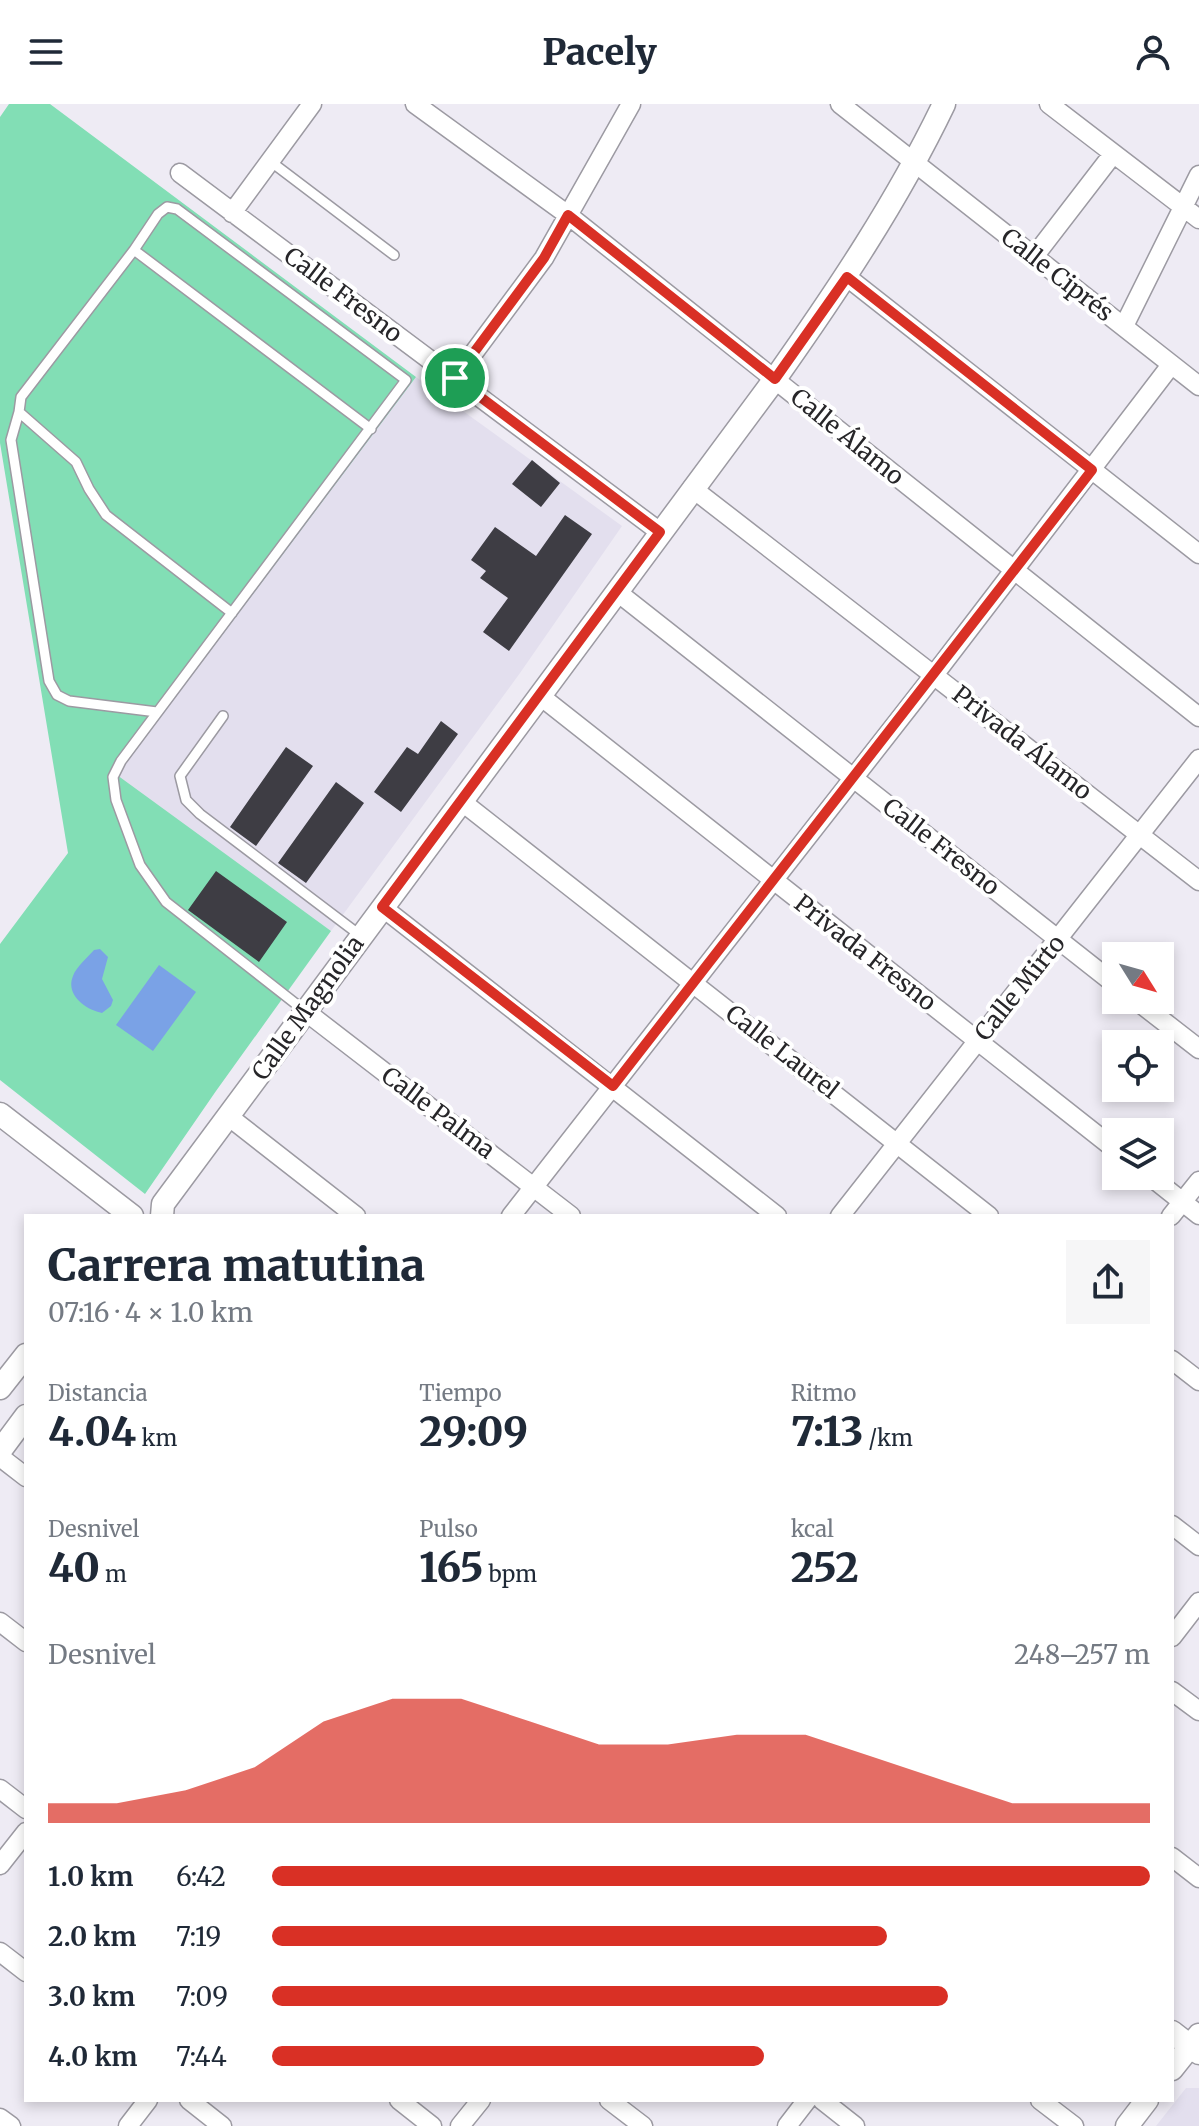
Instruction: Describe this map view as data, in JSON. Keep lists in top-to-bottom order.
{
  "streets": {
    "street": [
      "Calle Ciprés",
      "Calle Fresno",
      "Calle Álamo",
      "Privada Álamo",
      "Privada Fresno",
      "Calle Mirto",
      "Calle Magnolia",
      "Calle Laurel",
      "Calle Palma"
    ]
  },
  "crossings": [
    ["Calle Ciprés", "Calle Magnolia"],
    ["Calle Fresno", "Calle Mirto"],
    ["Calle Fresno", "Calle Magnolia"],
    ["Calle Álamo", "Calle Magnolia"],
    ["Privada Álamo", "Calle Mirto"],
    ["Privada Álamo", "Calle Magnolia"],
    ["Privada Fresno", "Calle Mirto"],
    ["Privada Fresno", "Calle Magnolia"],
    ["Calle Mirto", "Calle Laurel"],
    ["Calle Magnolia", "Calle Laurel"],
    ["Calle Magnolia", "Calle Palma"]
  ],
  "north": "bottom right",
  "page": {
    "header": "Pacely",
    "heading": ["Carrera matutina", "07:16 · 4 × 1.0 km"],
    "stats": [
      ["Distancia", "4.04 km"],
      ["Tiempo", "29:09"],
      ["Ritmo", "7:13 /km"],
      ["Desnivel", "40 m"],
      ["Pulso", "165 bpm"],
      ["kcal", "252"]
    ],
    "chart": ["Desnivel", "248–257 m"],
    "list": [
      {
        "name": "1.0 km",
        "note": "6:42"
      },
      {
        "name": "2.0 km",
        "note": "7:19"
      },
      {
        "name": "3.0 km",
        "note": "7:09"
      },
      {
        "name": "4.0 km",
        "note": "7:44"
      }
    ]
  }
}
